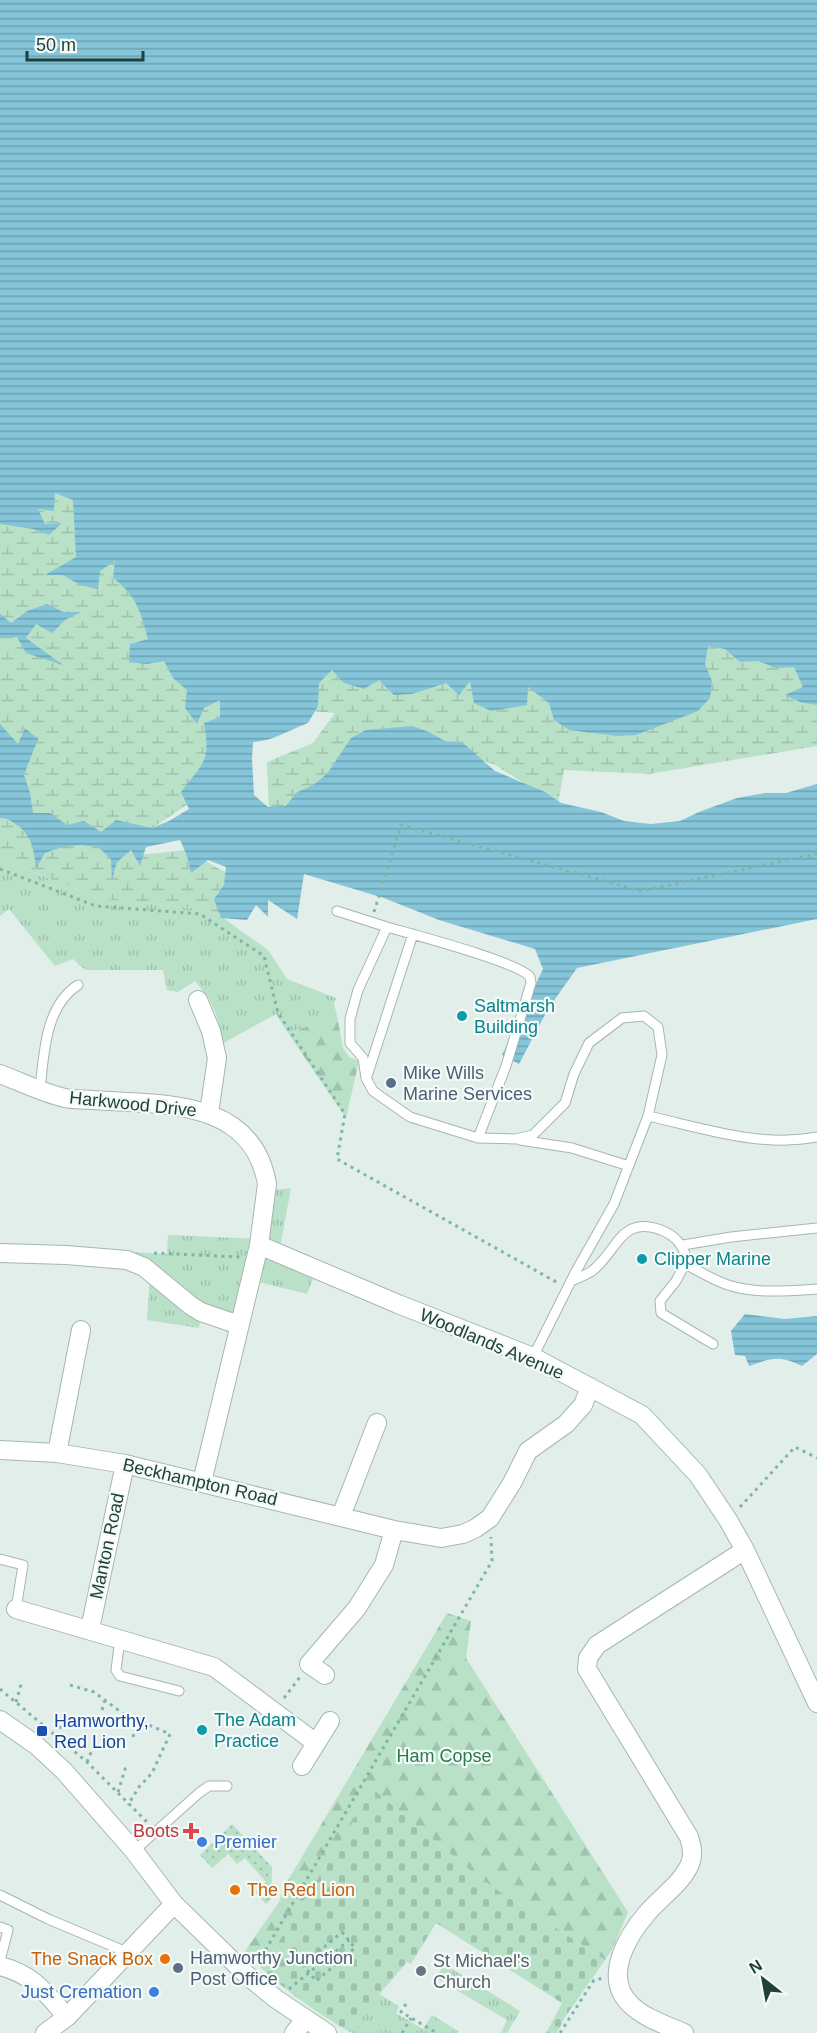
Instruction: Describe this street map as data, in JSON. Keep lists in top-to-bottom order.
{
  "streets": {
    "street": [
      "Harkwood Drive",
      "Woodlands Avenue",
      "Beckhampton Road",
      "Manton Road"
    ]
  },
  "crossings": [
    ["Harkwood Drive", "Woodlands Avenue"],
    ["Harkwood Drive", "Beckhampton Road"],
    ["Woodlands Avenue", "Beckhampton Road"],
    ["Beckhampton Road", "Manton Road"]
  ],
  "parks": ["Ham Copse"],
  "places": {
    "other": [
      "Saltmarsh Building",
      "Mike Wills Marine Services",
      "Clipper Marine",
      "The Adam Practice",
      "Premier",
      "The Red Lion",
      "The Snack Box",
      "Hamworthy Junction Post Office",
      "St Michael's Church",
      "Just Cremation"
    ],
    "transit": ["Hamworthy, Red Lion"],
    "health": ["Boots"]
  },
  "scale_bar": "50 m",
  "north": "top left"
}
